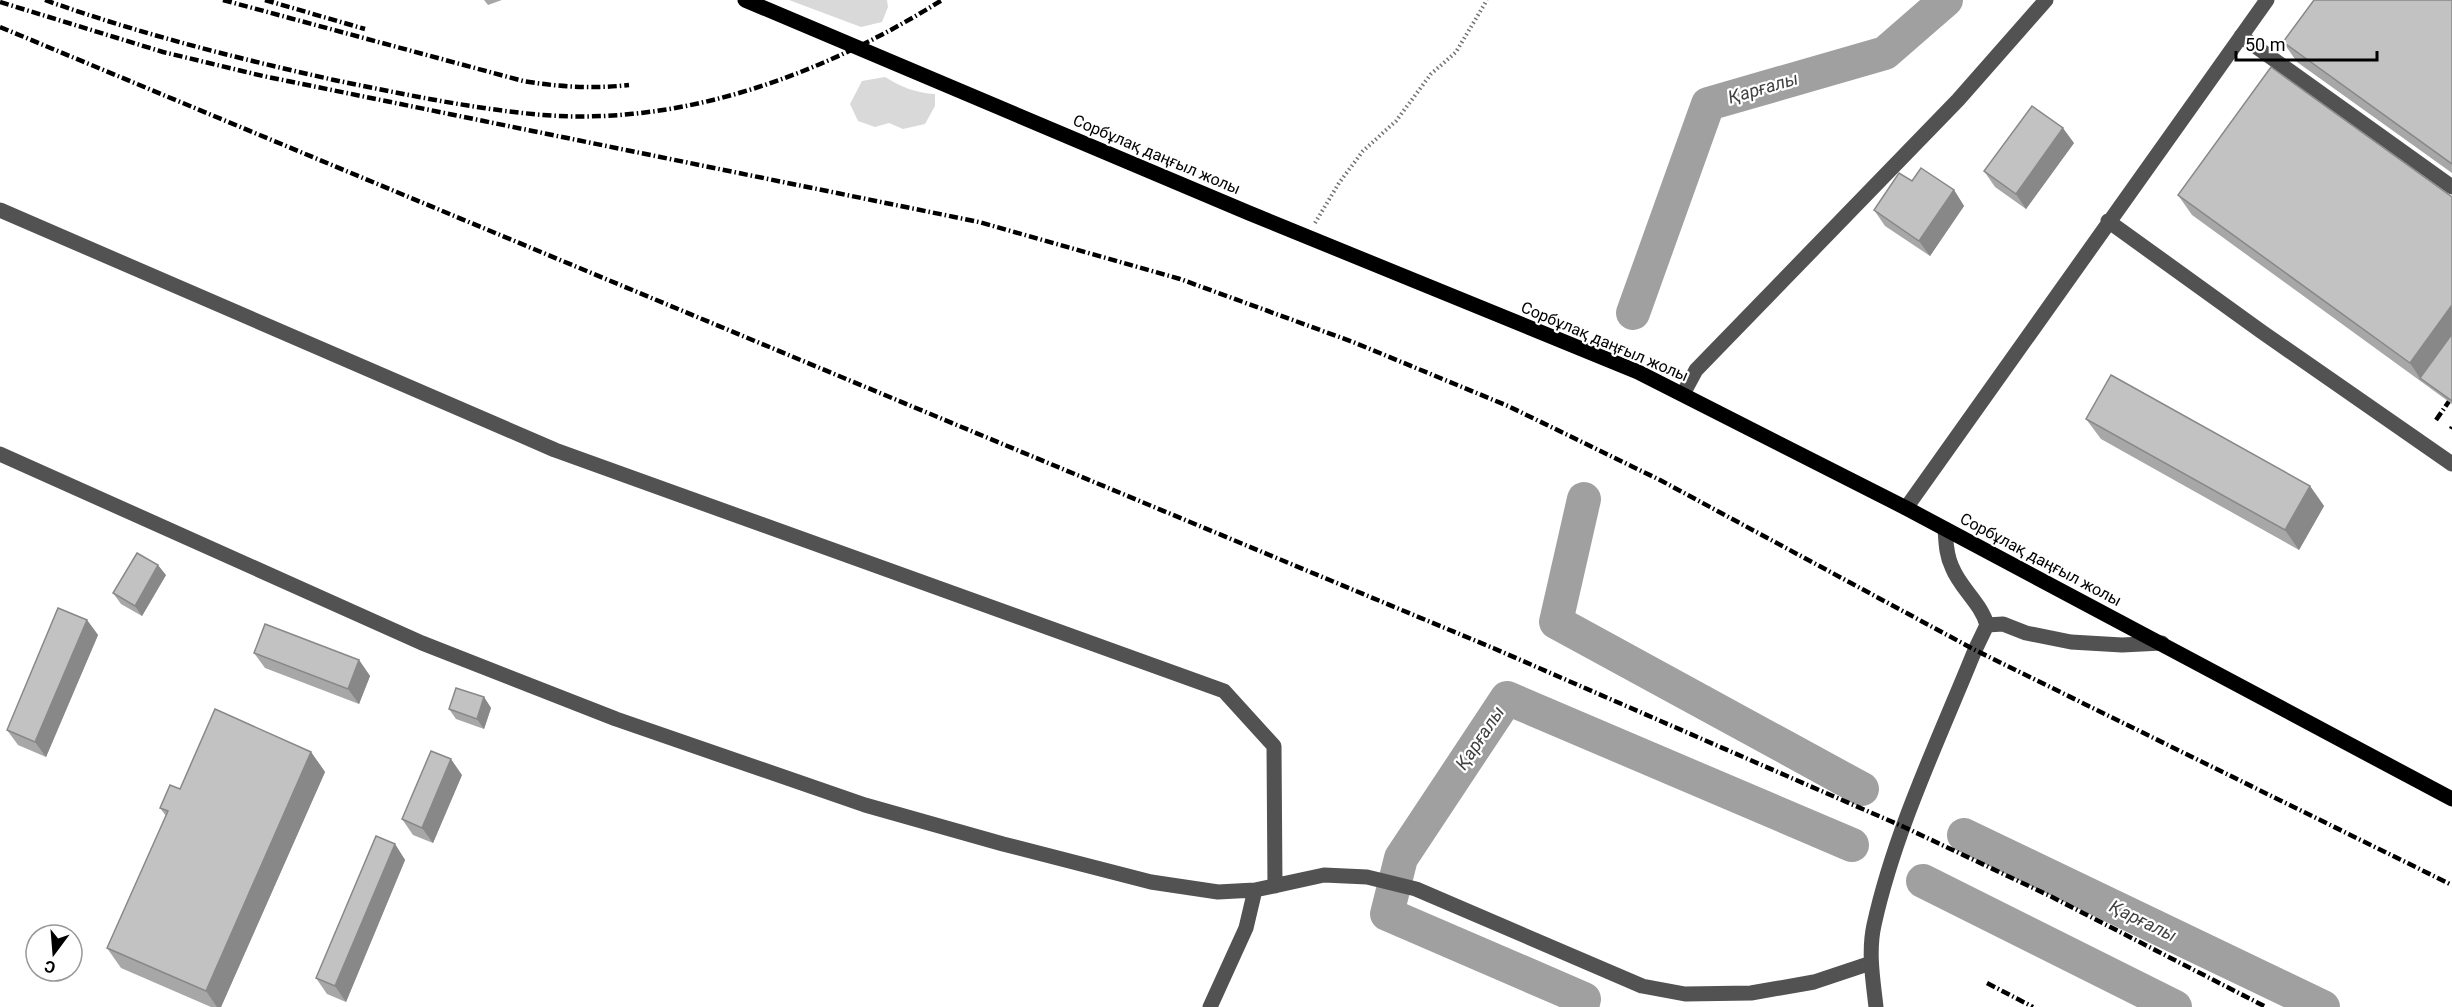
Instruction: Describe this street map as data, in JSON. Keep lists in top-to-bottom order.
{
  "streets": {
    "main road": ["Сорбұлақ даңғыл жолы"]
  },
  "water": ["Қарғалы"],
  "scale_bar": "50 m",
  "north": "bottom"
}
